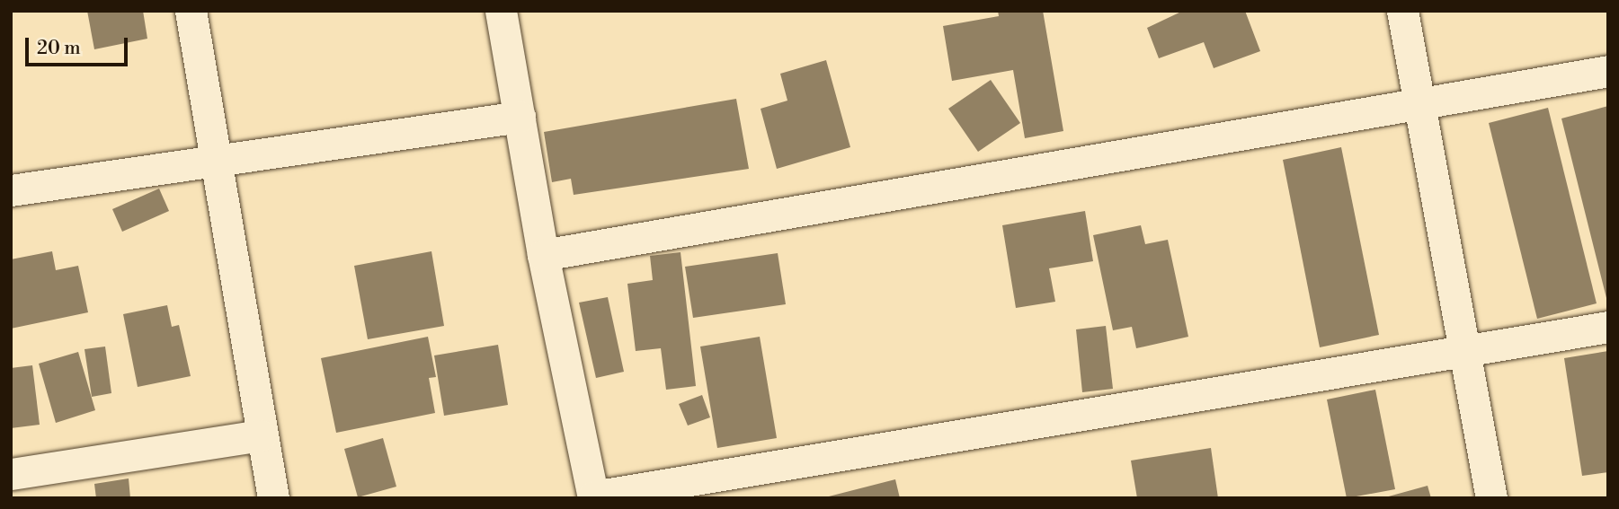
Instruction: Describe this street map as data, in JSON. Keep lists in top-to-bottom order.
{
  "scale_bar": "20 m"
}
